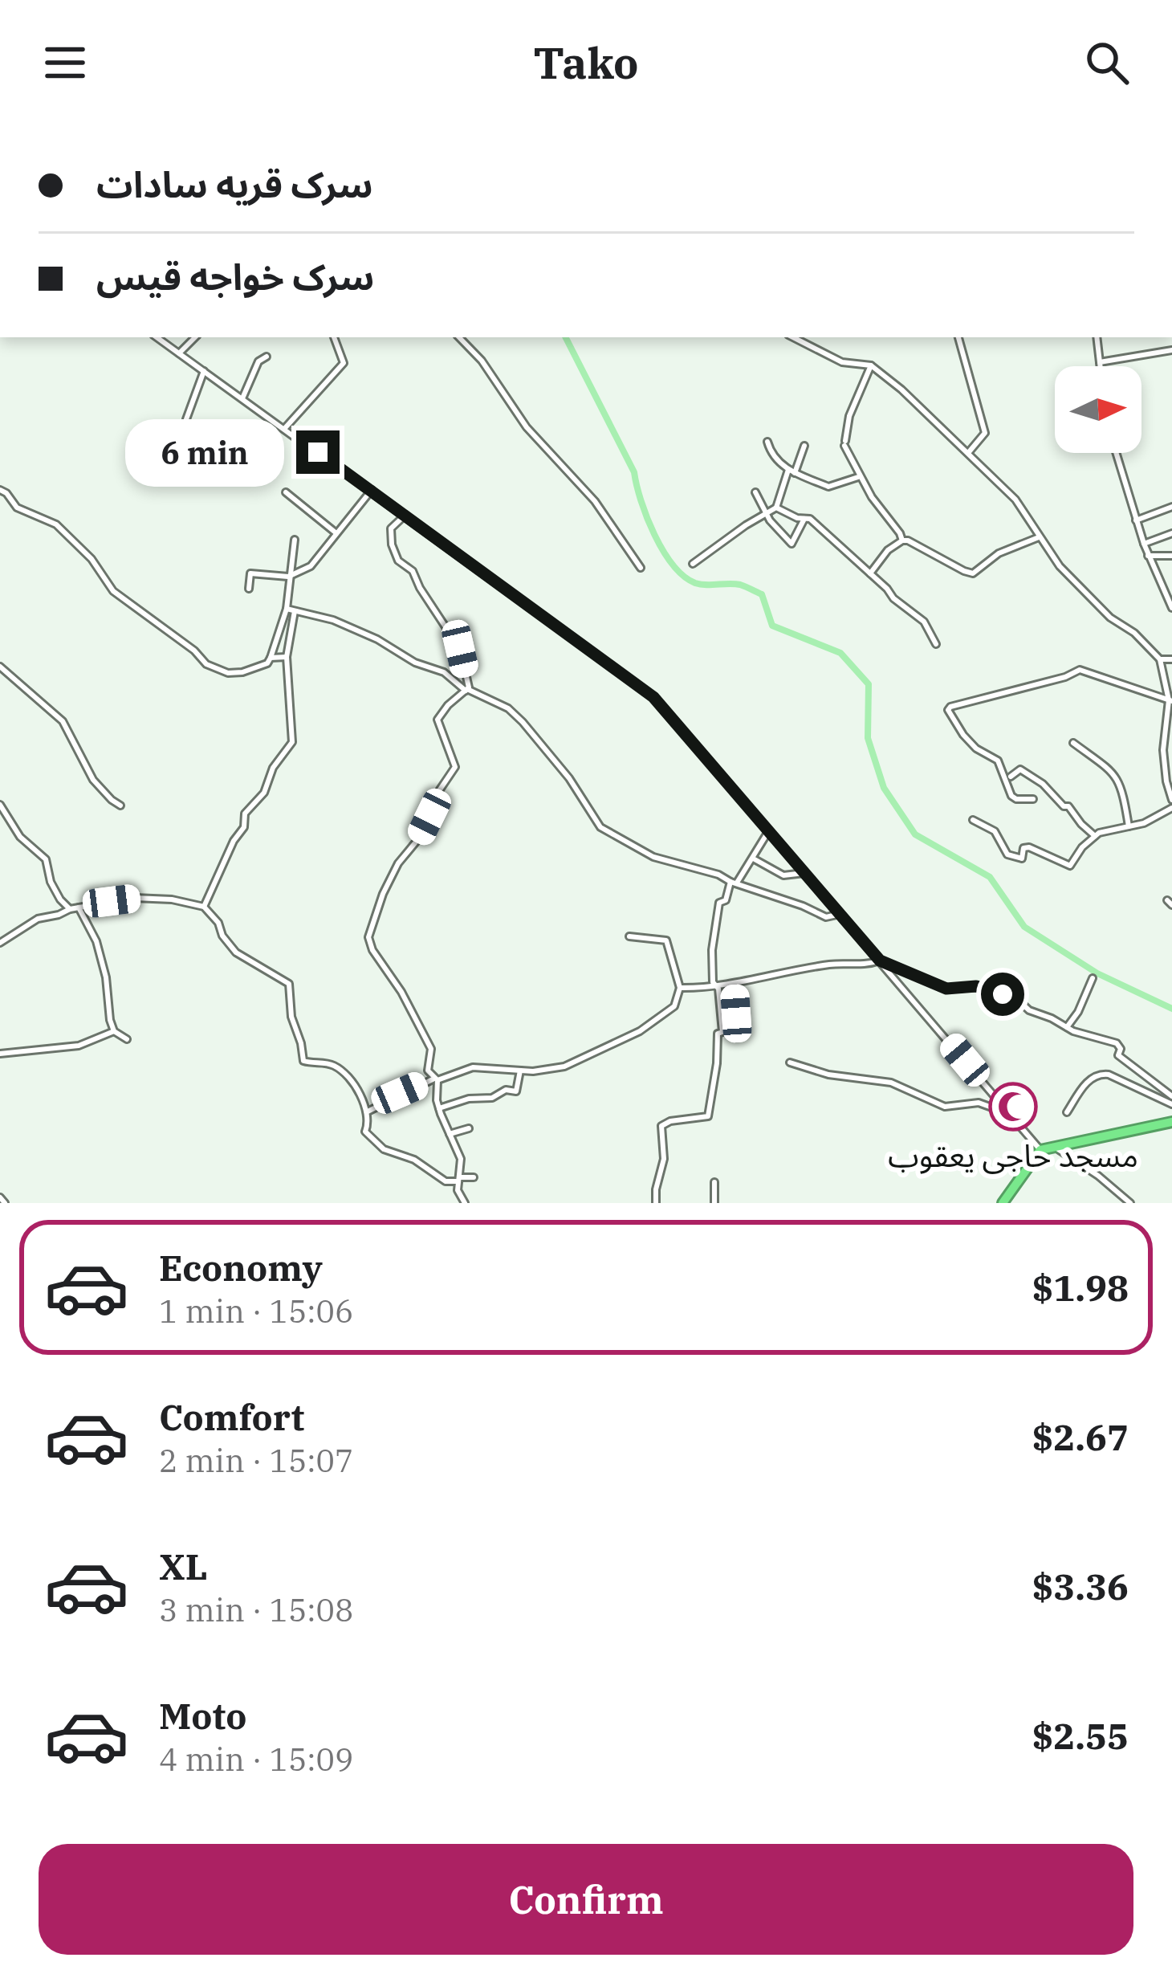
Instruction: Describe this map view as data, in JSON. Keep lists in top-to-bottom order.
{
  "places": {
    "mosque": ["مسجد حاجی یعقوب"]
  },
  "north": "right",
  "page": {
    "header": "Tako",
    "banner": ["سرک قریه سادات", "سرک خواجه قیس"],
    "bubble": "6 min",
    "list": [
      {
        "name": "Economy",
        "note": "1 min · 15:06",
        "value": "$1.98"
      },
      {
        "name": "Comfort",
        "note": "2 min · 15:07",
        "value": "$2.67"
      },
      {
        "name": "XL",
        "note": "3 min · 15:08",
        "value": "$3.36"
      },
      {
        "name": "Moto",
        "note": "4 min · 15:09",
        "value": "$2.55"
      }
    ],
    "buttons": "Confirm"
  }
}
